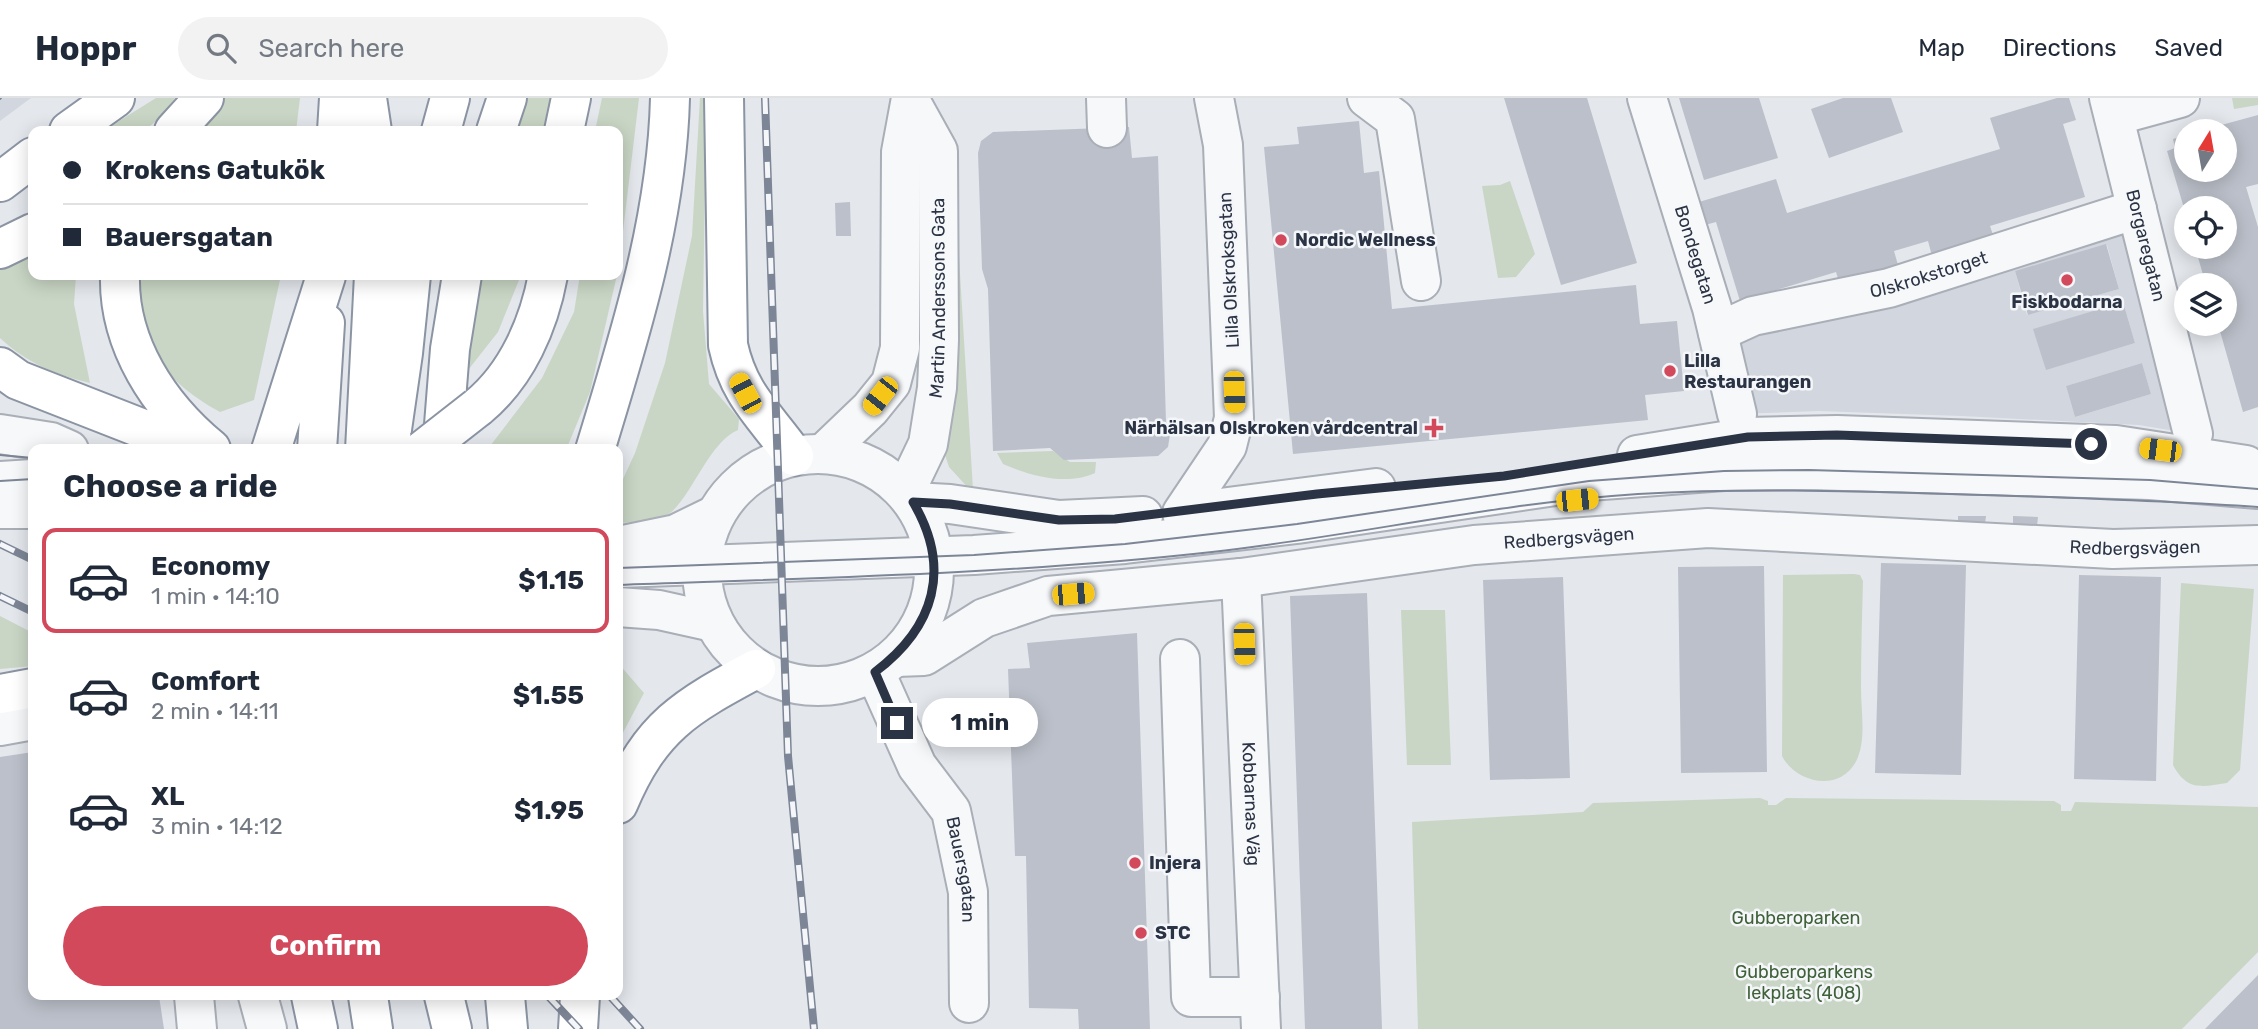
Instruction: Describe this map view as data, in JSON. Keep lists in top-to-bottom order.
{
  "streets": {
    "street": [
      "Borgaregatan",
      "Bondegatan",
      "Lilla Olskroksgatan",
      "Olskrokstorget",
      "Martin Anderssons Gata",
      "Redbergsvägen",
      "Kobbarnas Väg",
      "Bauersgatan"
    ]
  },
  "crossings": [
    ["Borgaregatan", "Olskrokstorget"],
    ["Bondegatan", "Olskrokstorget"],
    ["Martin Anderssons Gata", "Redbergsvägen"],
    ["Redbergsvägen", "Kobbarnas Väg"],
    ["Redbergsvägen", "Bauersgatan"]
  ],
  "parks": ["Gubberoparken", "Gubberoparkens lekplats (408)"],
  "places": {
    "other": [
      "Nordic Wellness",
      "Fiskbodarna",
      "Lilla Restaurangen",
      "Injera",
      "STC"
    ],
    "health": ["Närhälsan Olskroken vårdcentral"]
  },
  "north": "top",
  "page": {
    "header": "Hoppr",
    "search": "Search here",
    "nav": ["Map", "Directions", "Saved"],
    "banner": ["Krokens Gatukök", "Bauersgatan"],
    "heading": "Choose a ride",
    "list": [
      {
        "name": "Economy",
        "note": "1 min · 14:10",
        "value": "$1.15"
      },
      {
        "name": "Comfort",
        "note": "2 min · 14:11",
        "value": "$1.55"
      },
      {
        "name": "XL",
        "note": "3 min · 14:12",
        "value": "$1.95"
      }
    ],
    "bubble": "1 min",
    "buttons": "Confirm"
  }
}
